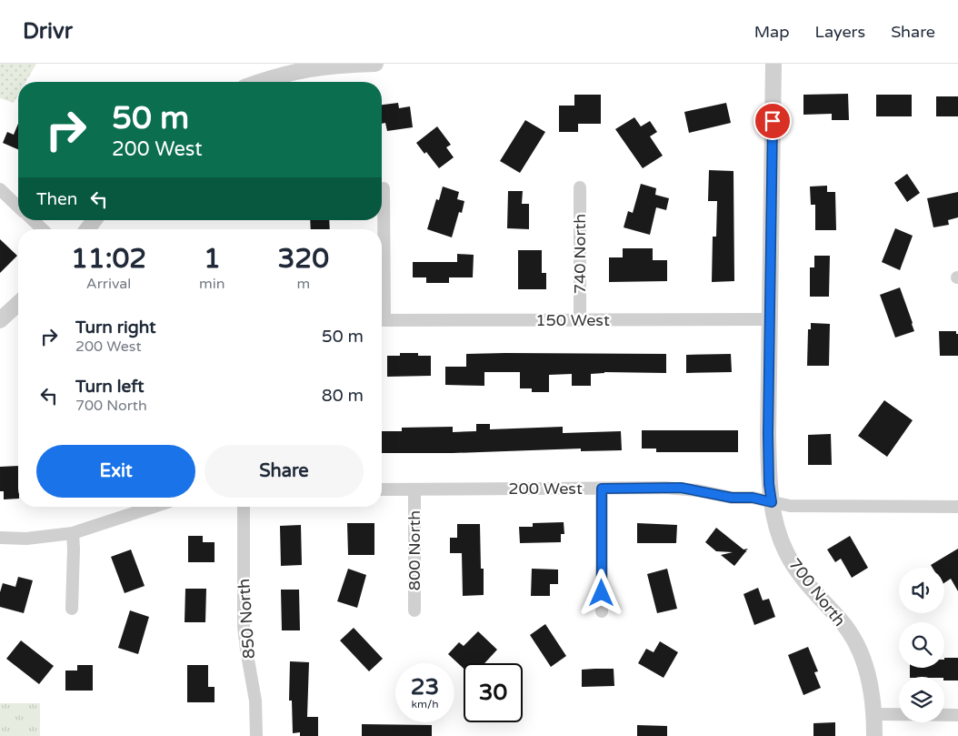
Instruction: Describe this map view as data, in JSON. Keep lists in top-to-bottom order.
{
  "streets": {
    "street": [
      "740 North",
      "150 West",
      "200 West",
      "800 North",
      "700 North",
      "850 North"
    ]
  },
  "crossings": [
    ["740 North", "150 West"],
    ["150 West", "700 North"],
    ["200 West", "800 North"],
    ["200 West", "700 North"]
  ],
  "page": {
    "header": "Drivr",
    "nav": ["Map", "Layers", "Share"],
    "turn": ["50 m", "200 West"],
    "then": "Then",
    "eta": [
      "11:02",
      "Arrival",
      "1",
      "min",
      "320",
      "m"
    ],
    "list": [
      {
        "name": "Turn right",
        "note": "200 West",
        "value": "50 m"
      },
      {
        "name": "Turn left",
        "note": "700 North",
        "value": "80 m"
      }
    ],
    "buttons": ["Exit", "Share"],
    "speed": "23 km/h",
    "limit": "30"
  }
}
